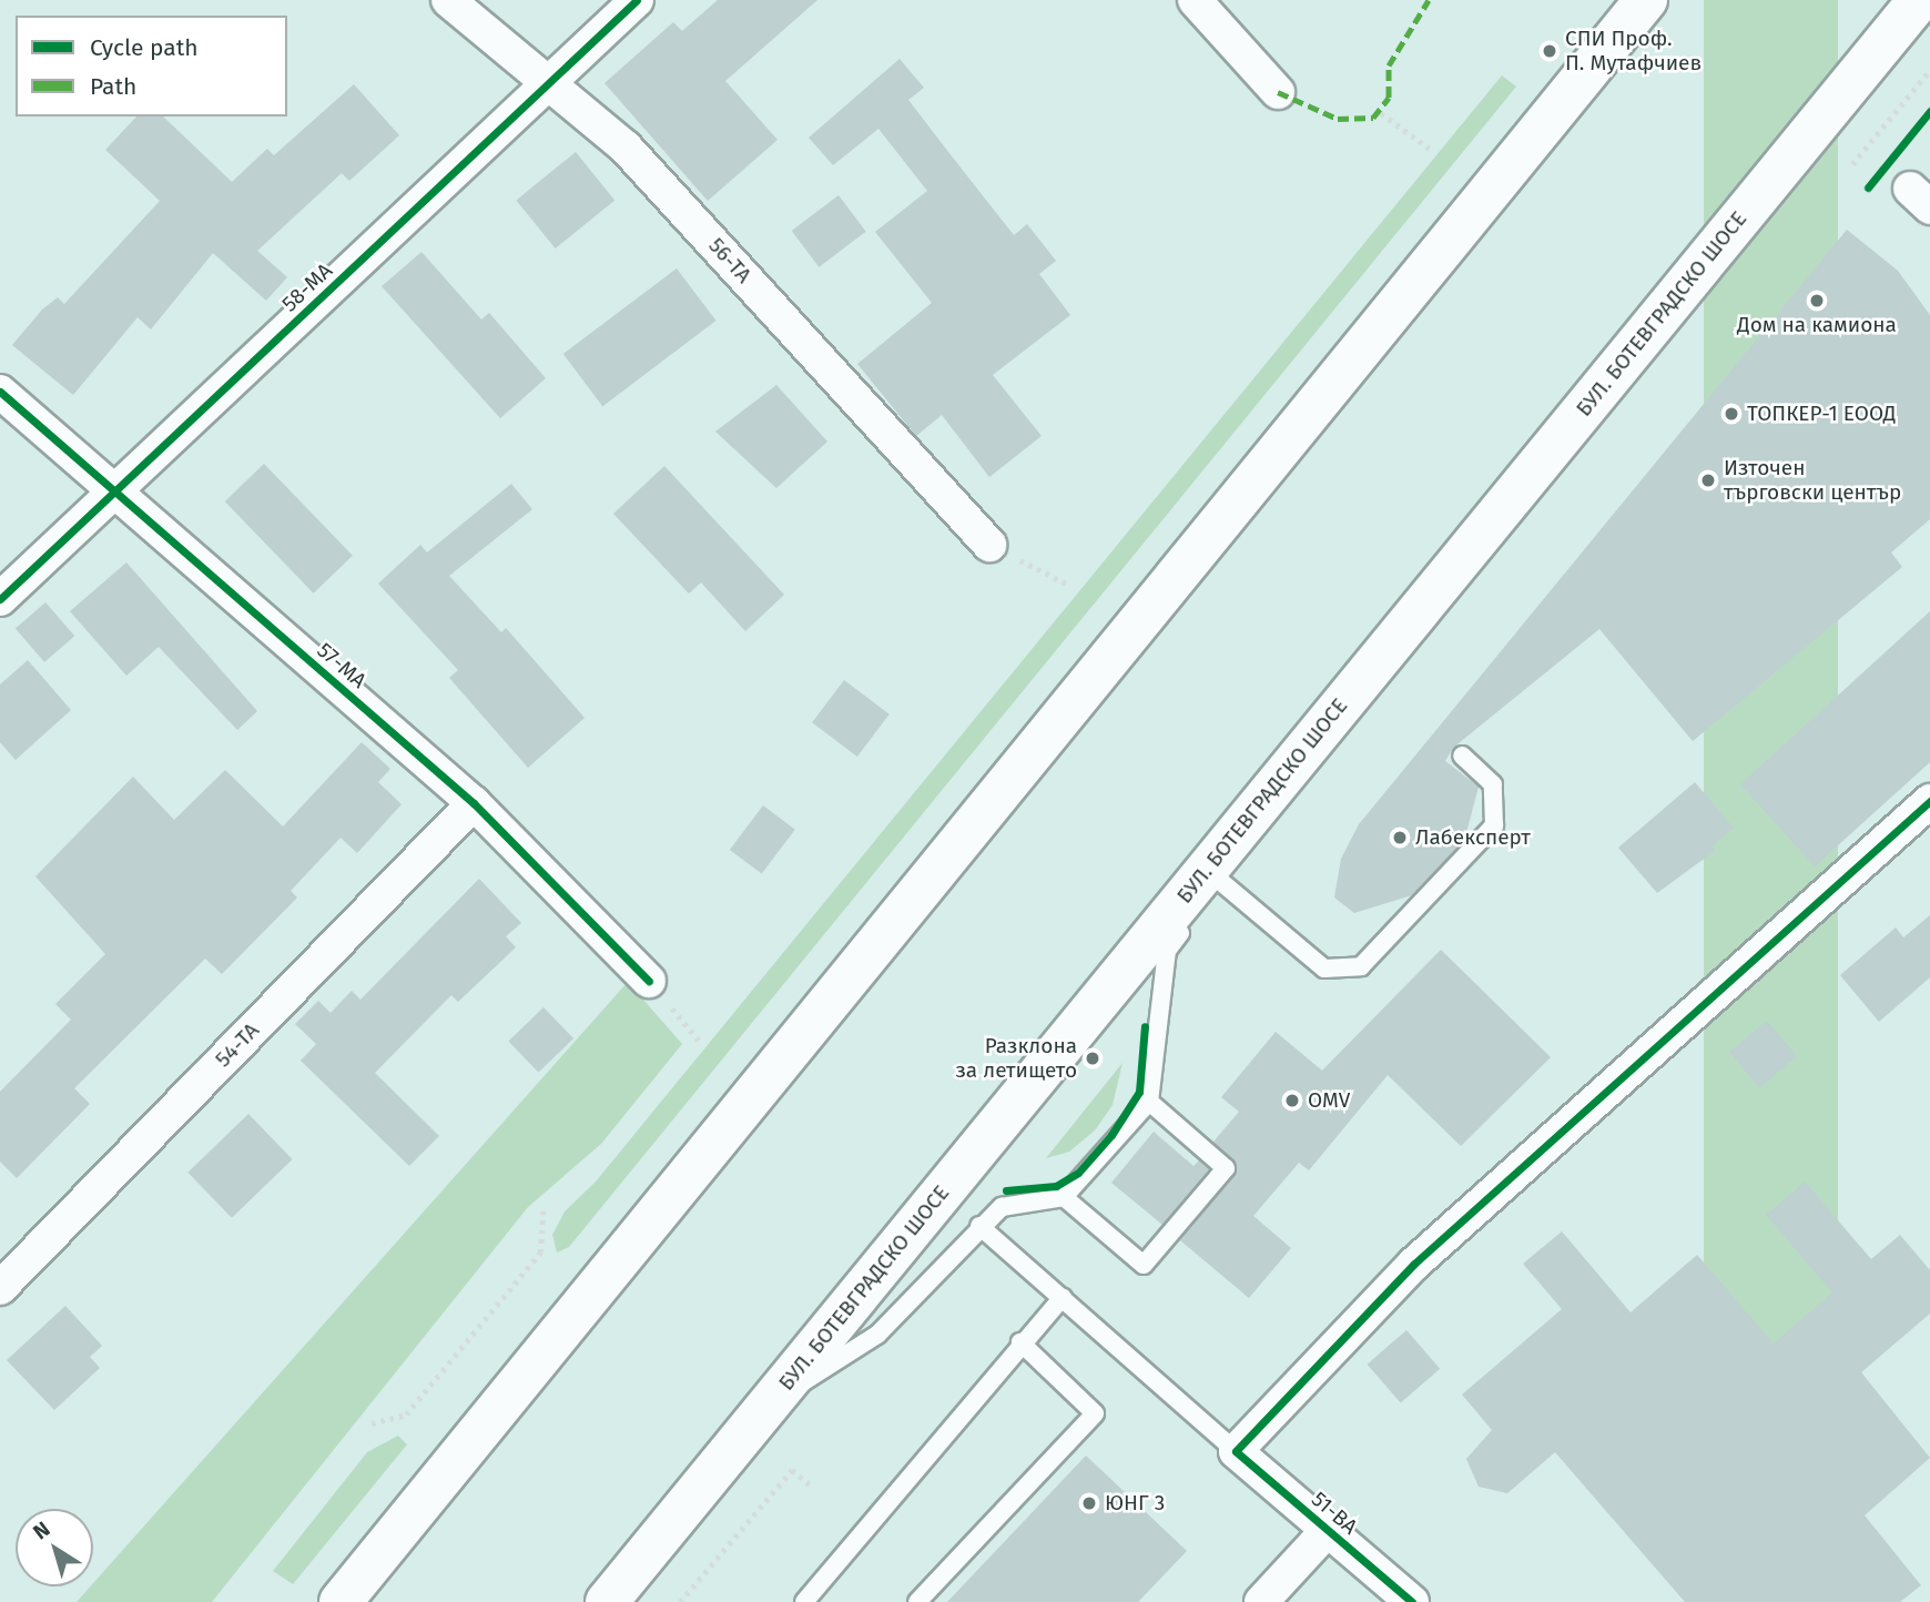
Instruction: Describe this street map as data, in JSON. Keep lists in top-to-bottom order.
{
  "streets": {
    "main road": ["БУЛ. БОТЕВГРАДСКО ШОСЕ"],
    "street": [
      "56-ТА",
      "58-МА",
      "57-МА",
      "54-ТА",
      "51-ВА"
    ]
  },
  "crossings": [
    ["56-ТА", "58-МА"],
    ["58-МА", "57-МА"],
    ["57-МА", "54-ТА"]
  ],
  "places": [
    "СПИ Проф. П. Мутафчиев",
    "Дом на камиона",
    "ТОПКЕР-1 ЕООД",
    "Източен търговски център",
    "Лабексперт",
    "Разклона за летището",
    "OMV",
    "ЮНГ 3"
  ],
  "legend": ["Cycle path", "Path"],
  "north": "top left"
}
